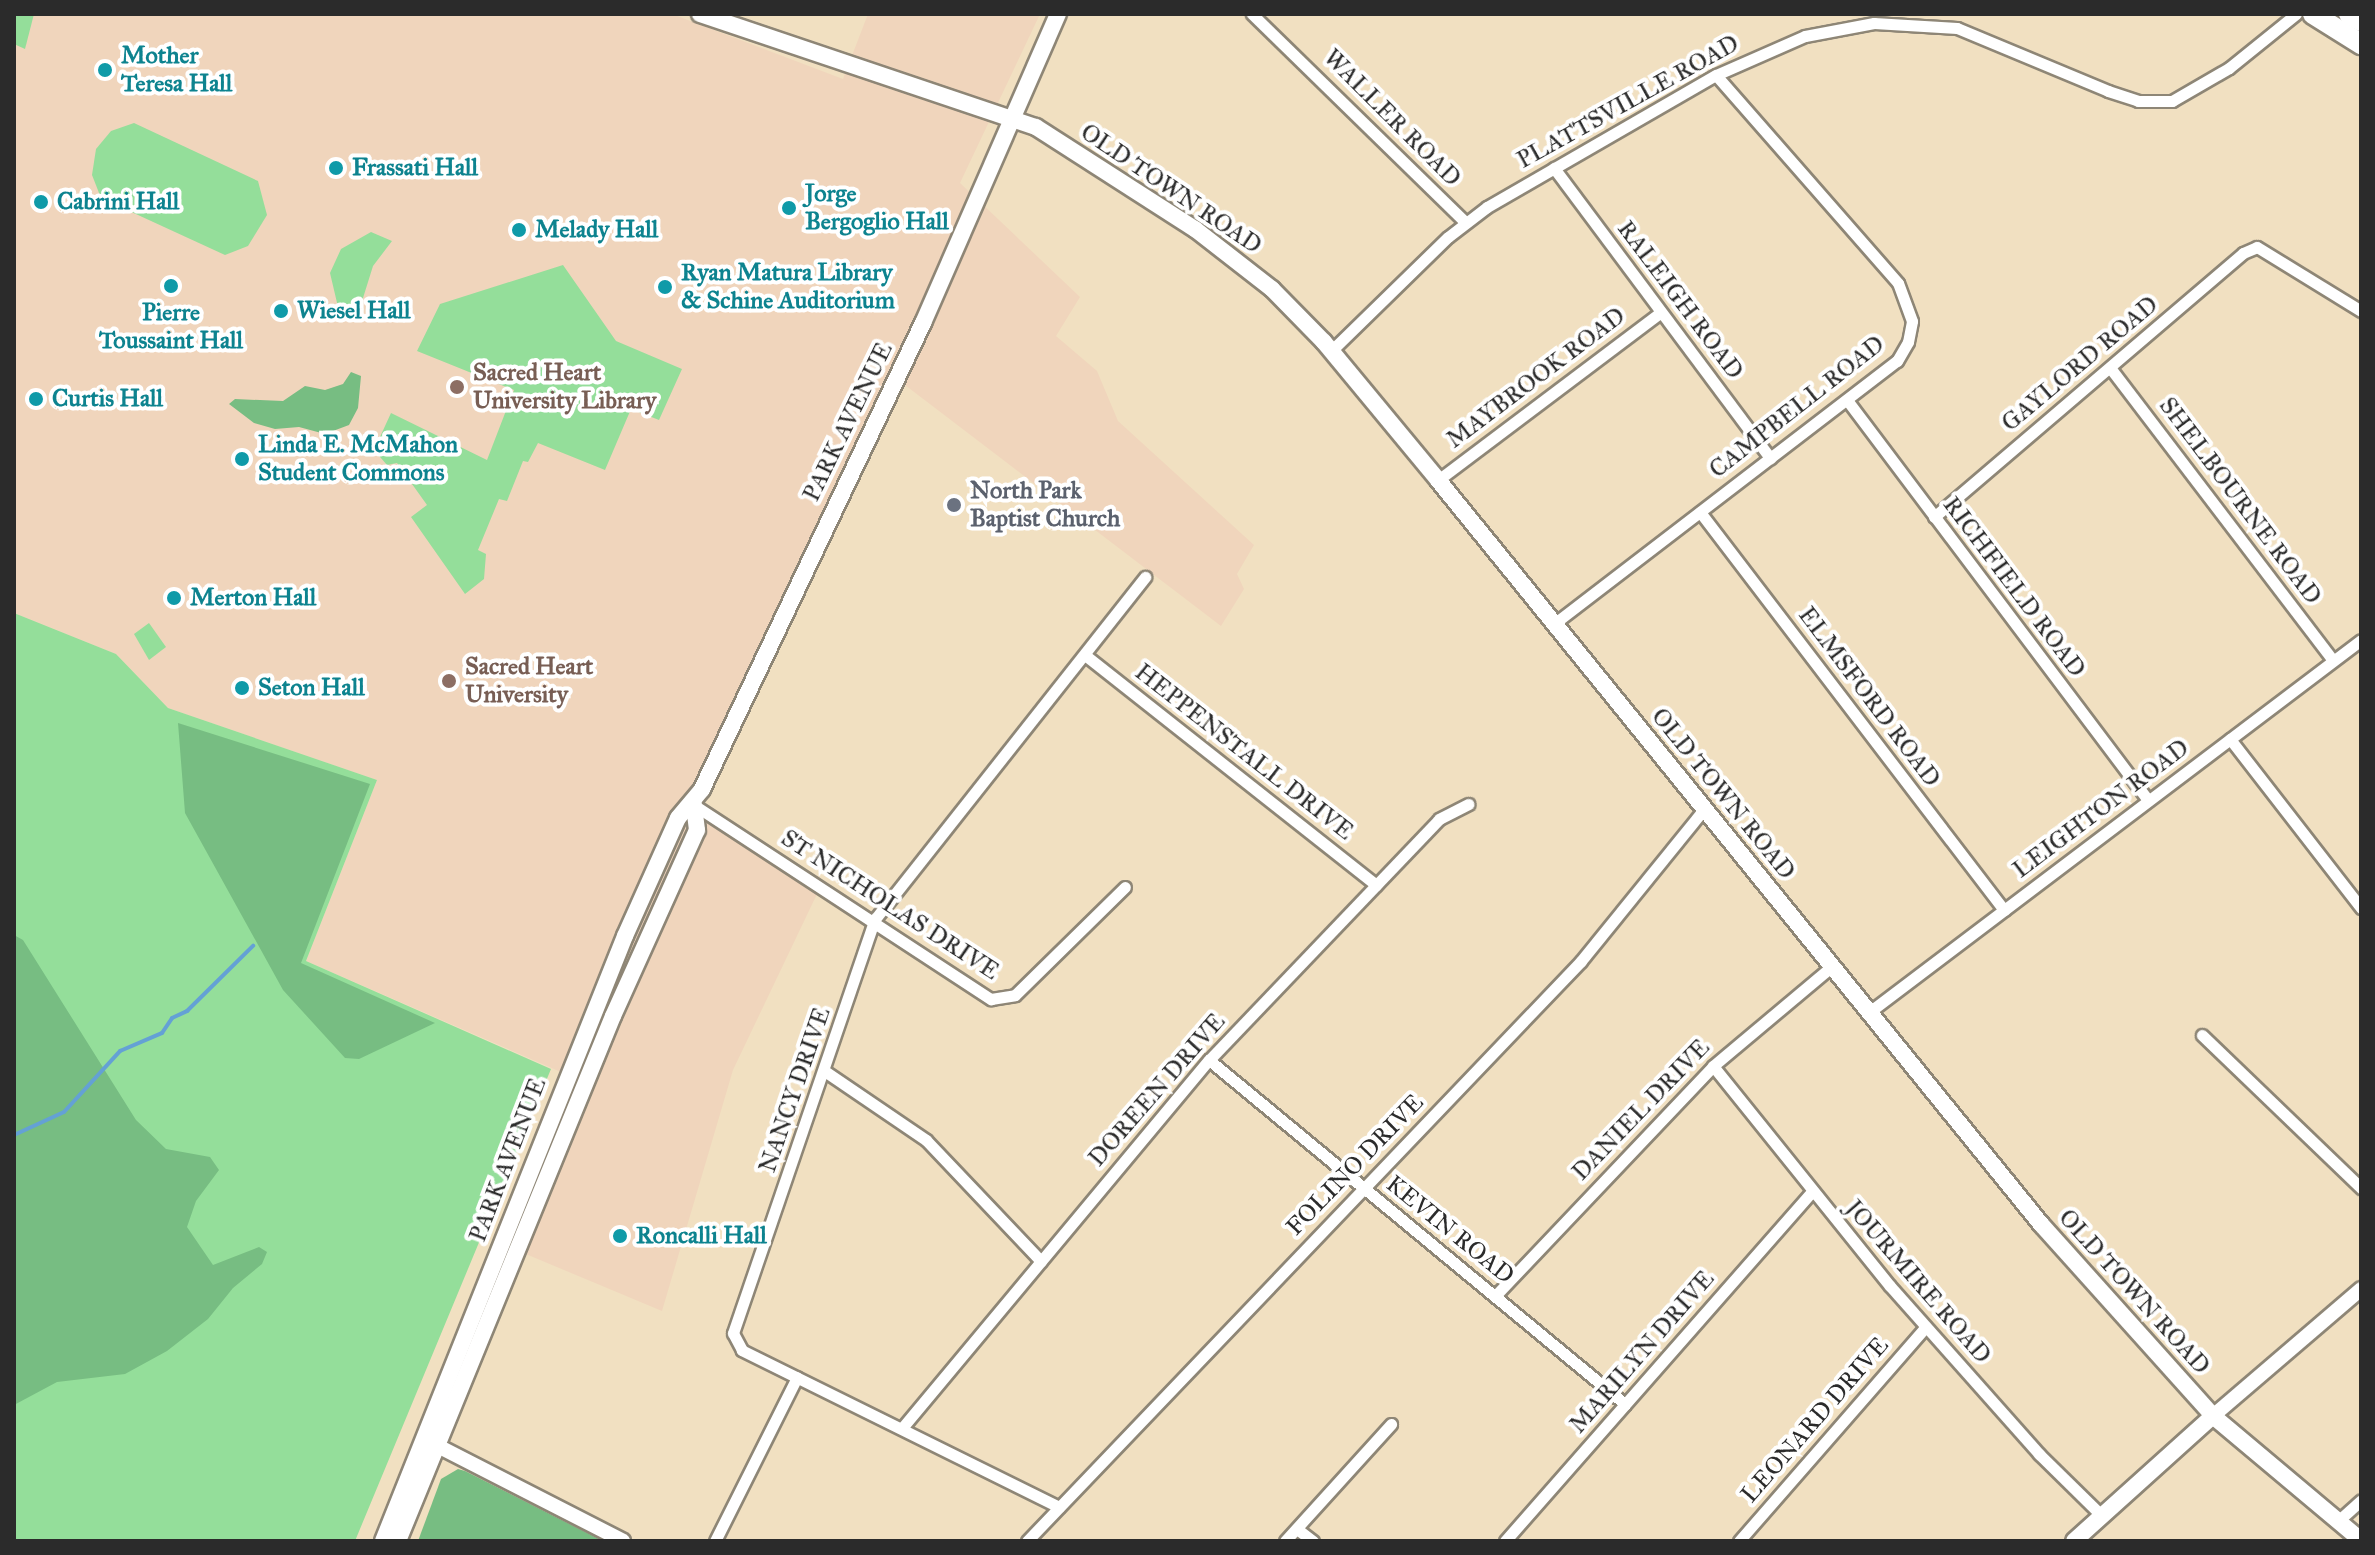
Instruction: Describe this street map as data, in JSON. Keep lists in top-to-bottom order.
{
  "streets": {
    "main road": ["OLD TOWN ROAD", "PARK AVENUE"],
    "street": [
      "PLATTSVILLE ROAD",
      "WALLER ROAD",
      "RALEIGH ROAD",
      "GAYLORD ROAD",
      "MAYBROOK ROAD",
      "CAMPBELL ROAD",
      "SHELBOURNE ROAD",
      "RICHFIELD ROAD",
      "ELMSFORD ROAD",
      "HEPPENSTALL DRIVE",
      "LEIGHTON ROAD",
      "ST NICHOLAS DRIVE",
      "NANCY DRIVE",
      "DOREEN DRIVE",
      "DANIEL DRIVE",
      "FOLINO DRIVE",
      "KEVIN ROAD",
      "JOURMIRE ROAD",
      "MARILYN DRIVE",
      "LEONARD DRIVE"
    ]
  },
  "crossings": [
    ["PLATTSVILLE ROAD", "WALLER ROAD"],
    ["PLATTSVILLE ROAD", "OLD TOWN ROAD"],
    ["PLATTSVILLE ROAD", "RALEIGH ROAD"],
    ["PLATTSVILLE ROAD", "CAMPBELL ROAD"],
    ["OLD TOWN ROAD", "MAYBROOK ROAD"],
    ["OLD TOWN ROAD", "CAMPBELL ROAD"],
    ["OLD TOWN ROAD", "PARK AVENUE"],
    ["OLD TOWN ROAD", "LEIGHTON ROAD"],
    ["OLD TOWN ROAD", "DANIEL DRIVE"],
    ["OLD TOWN ROAD", "FOLINO DRIVE"],
    ["RALEIGH ROAD", "MAYBROOK ROAD"],
    ["RALEIGH ROAD", "CAMPBELL ROAD"],
    ["GAYLORD ROAD", "SHELBOURNE ROAD"],
    ["GAYLORD ROAD", "RICHFIELD ROAD"],
    ["CAMPBELL ROAD", "RICHFIELD ROAD"],
    ["CAMPBELL ROAD", "ELMSFORD ROAD"],
    ["PARK AVENUE", "ST NICHOLAS DRIVE"],
    ["SHELBOURNE ROAD", "LEIGHTON ROAD"],
    ["RICHFIELD ROAD", "LEIGHTON ROAD"],
    ["ELMSFORD ROAD", "LEIGHTON ROAD"],
    ["HEPPENSTALL DRIVE", "NANCY DRIVE"],
    ["HEPPENSTALL DRIVE", "DOREEN DRIVE"],
    ["ST NICHOLAS DRIVE", "NANCY DRIVE"],
    ["NANCY DRIVE", "DOREEN DRIVE"],
    ["NANCY DRIVE", "FOLINO DRIVE"],
    ["DOREEN DRIVE", "KEVIN ROAD"],
    ["DANIEL DRIVE", "KEVIN ROAD"],
    ["DANIEL DRIVE", "JOURMIRE ROAD"],
    ["FOLINO DRIVE", "KEVIN ROAD"],
    ["KEVIN ROAD", "MARILYN DRIVE"],
    ["JOURMIRE ROAD", "MARILYN DRIVE"],
    ["JOURMIRE ROAD", "LEONARD DRIVE"]
  ],
  "places": [
    "Mother Teresa Hall",
    "Frassati Hall",
    "Cabrini Hall",
    "Jorge Bergoglio Hall",
    "Melady Hall",
    "Pierre Toussaint Hall",
    "Ryan Matura Library & Schine Auditorium",
    "Wiesel Hall",
    "Sacred Heart University Library",
    "Curtis Hall",
    "Linda E. McMahon Student Commons",
    "North Park Baptist Church",
    "Merton Hall",
    "Sacred Heart University",
    "Seton Hall",
    "Roncalli Hall"
  ]
}
